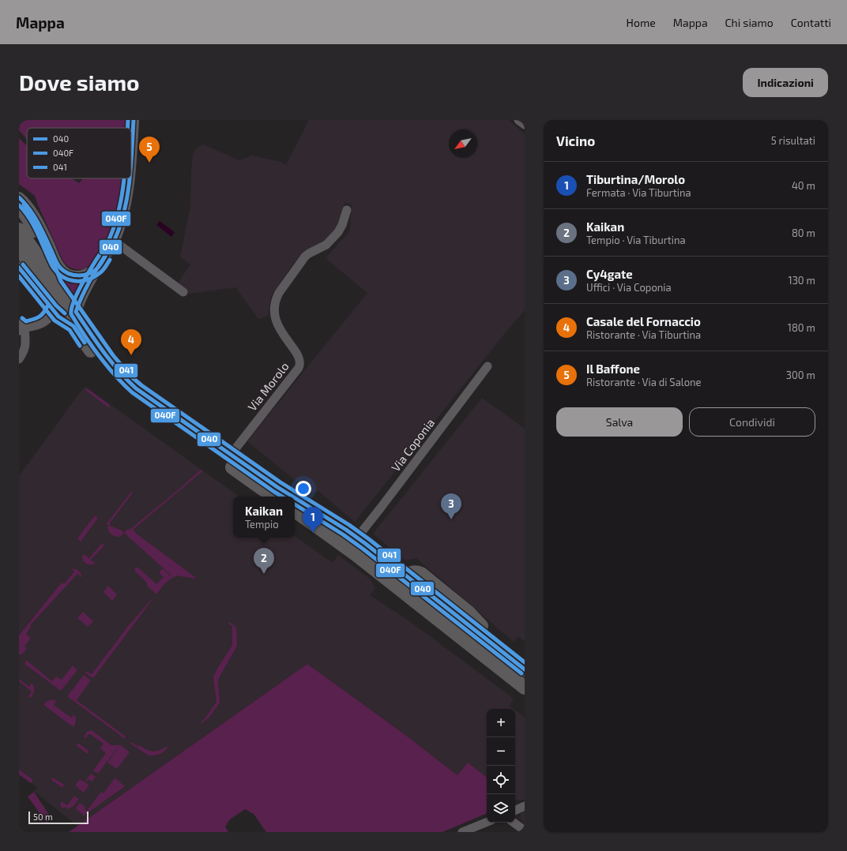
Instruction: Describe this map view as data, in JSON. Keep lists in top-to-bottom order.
{
  "streets": {
    "street": ["Via Morolo", "Via Coponia"]
  },
  "lines": ["transit line 040", "transit line 040F", "transit line 041"],
  "legend": ["040", "040F", "041"],
  "scale_bar": "50 m",
  "north": "bottom left",
  "page": {
    "header": "Mappa",
    "nav": [
      "Home",
      "Mappa",
      "Chi siamo",
      "Contatti"
    ],
    "buttons": [
      "Indicazioni",
      ["Salva", "Condividi"]
    ],
    "title": "Dove siamo",
    "heading": ["Vicino", "5 risultati"],
    "pins": [
      "5",
      "4",
      "3",
      "1",
      "2"
    ],
    "list": [
      {
        "mark": "1",
        "name": "Tiburtina/Morolo",
        "note": "Fermata · Via Tiburtina",
        "value": "40 m"
      },
      {
        "mark": "2",
        "name": "Kaikan",
        "note": "Tempio · Via Tiburtina",
        "value": "80 m"
      },
      {
        "mark": "3",
        "name": "Cy4gate",
        "note": "Uffici · Via Coponia",
        "value": "130 m"
      },
      {
        "mark": "4",
        "name": "Casale del Fornaccio",
        "note": "Ristorante · Via Tiburtina",
        "value": "180 m"
      },
      {
        "mark": "5",
        "name": "Il Baffone",
        "note": "Ristorante · Via di Salone",
        "value": "300 m"
      }
    ],
    "popup": ["Kaikan", "Tempio"],
    "map_buttons": ["+", "−"],
    "scale": "50 m"
  }
}
